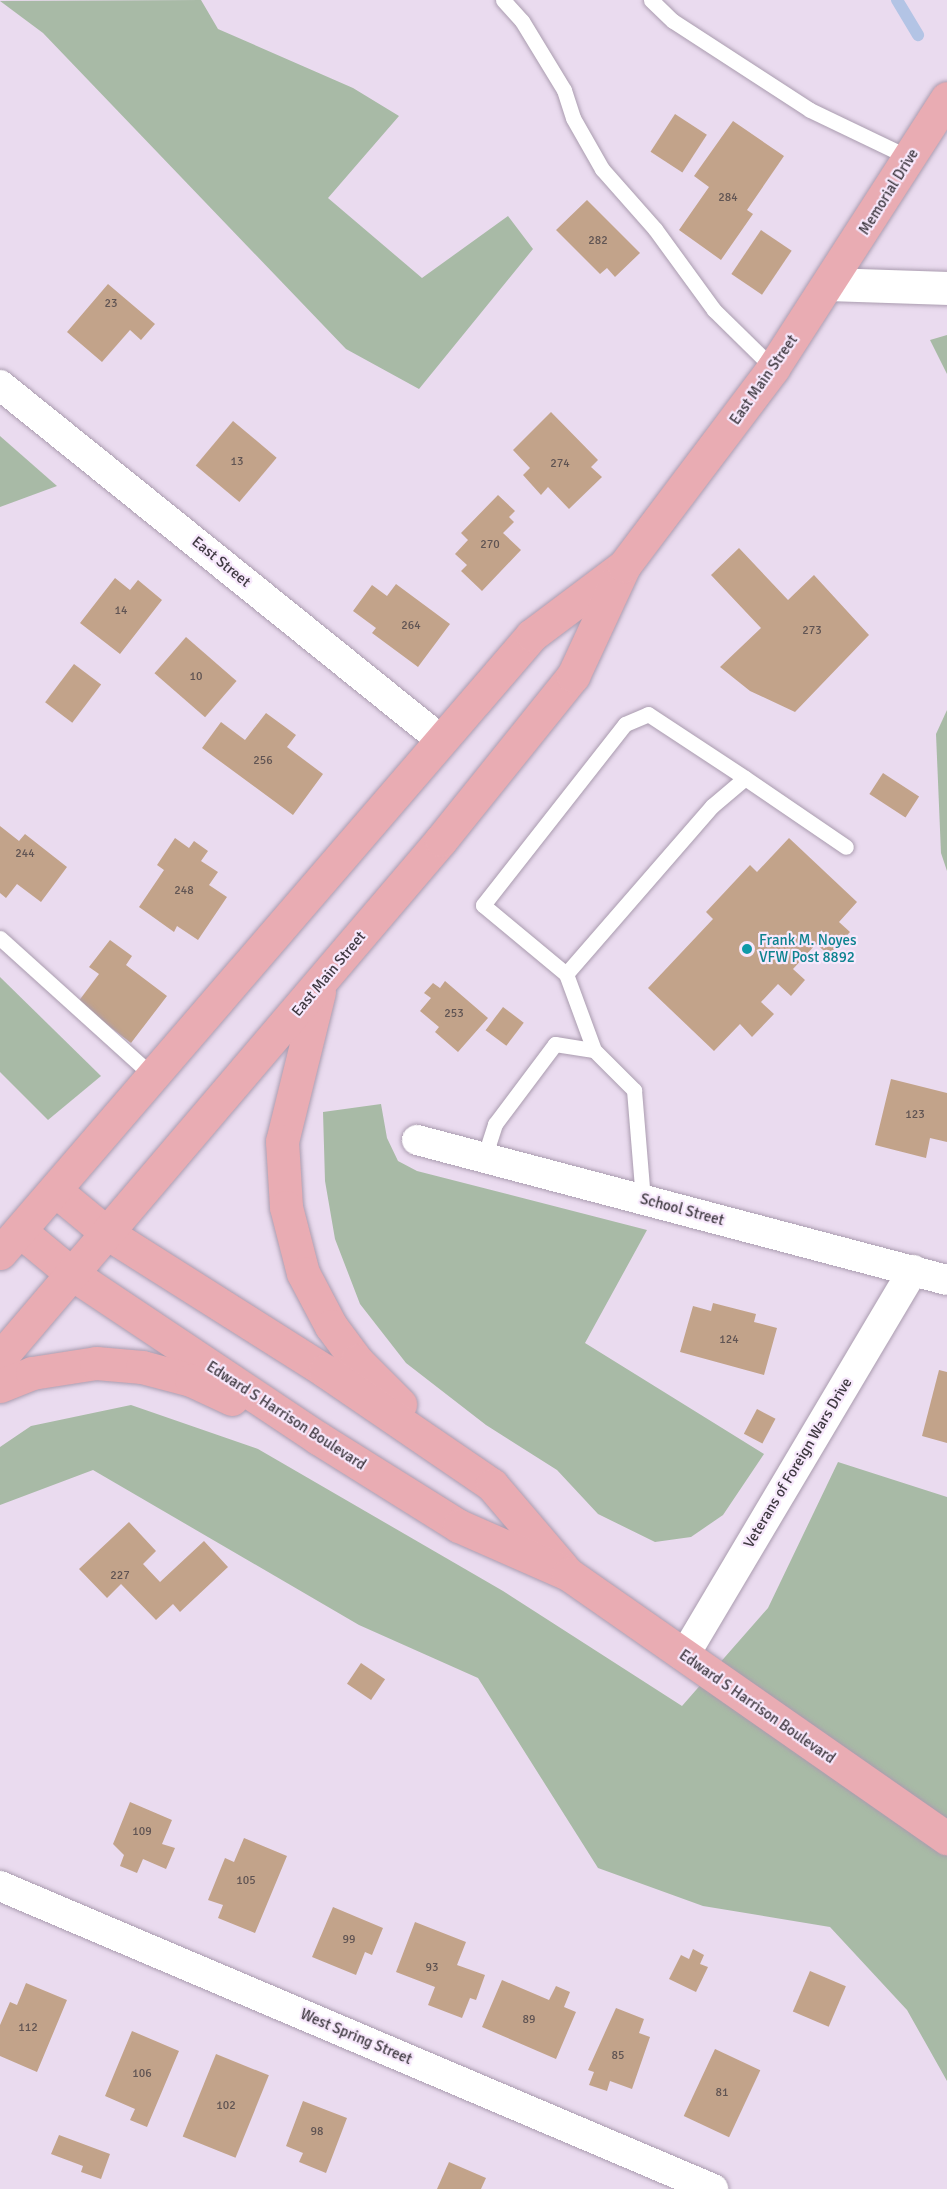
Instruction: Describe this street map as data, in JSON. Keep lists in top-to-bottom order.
{
  "streets": {
    "main road": ["Memorial Drive", "East Main Street", "Edward S Harrison Boulevard"],
    "street": [
      "East Street",
      "School Street",
      "Veterans of Foreign Wars Drive",
      "West Spring Street"
    ]
  },
  "crossings": [
    ["Memorial Drive", "East Main Street"],
    ["East Main Street", "East Street"],
    ["East Main Street", "Edward S Harrison Boulevard"],
    ["School Street", "Veterans of Foreign Wars Drive"],
    ["Edward S Harrison Boulevard", "Veterans of Foreign Wars Drive"]
  ],
  "places": ["Frank M. Noyes VFW Post 8892"],
  "house_numbers": [
    "284",
    "282",
    "23",
    "13",
    "274",
    "270",
    "14",
    "264",
    "273",
    "10",
    "256",
    "244",
    "248",
    "253",
    "123",
    "124",
    "227",
    "109",
    "105",
    "99",
    "93",
    "89",
    "112",
    "85",
    "106",
    "81",
    "102",
    "98"
  ]
}
